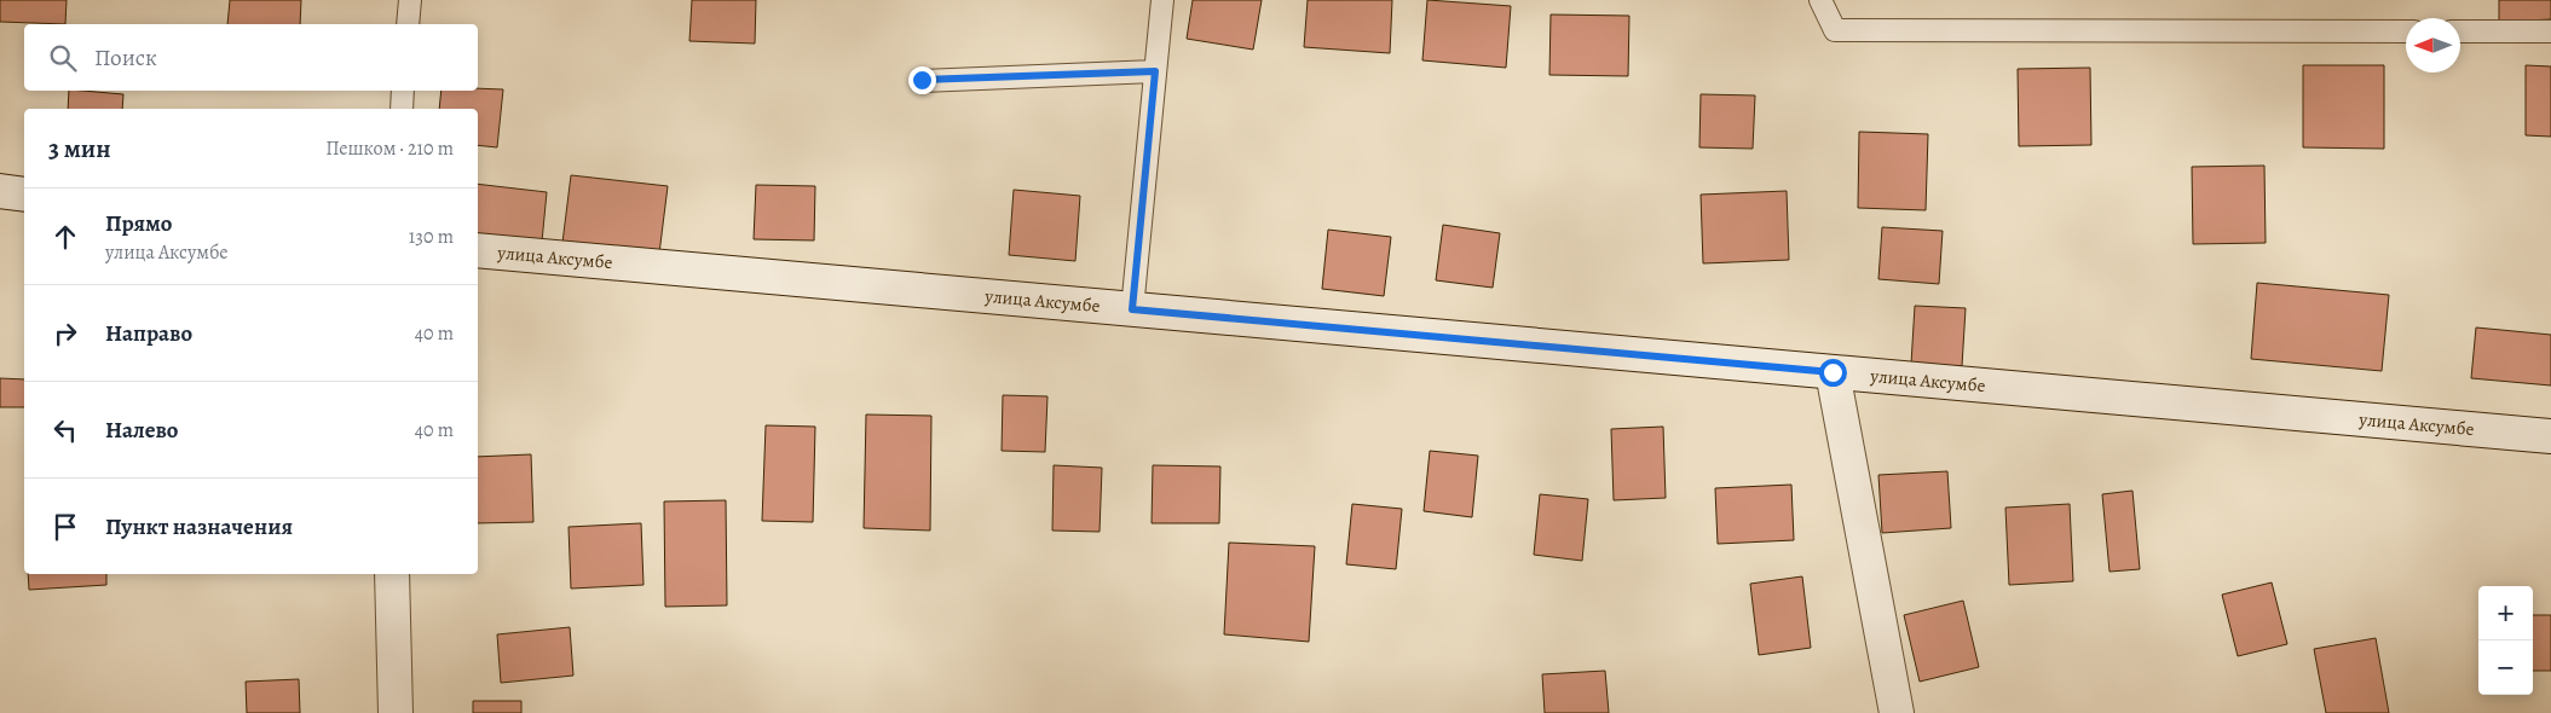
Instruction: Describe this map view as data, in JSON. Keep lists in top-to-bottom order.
{
  "streets": {
    "main road": ["улица Аксумбе"]
  },
  "north": "left",
  "page": {
    "search": "Поиск",
    "heading": ["3 мин", "Пешком · 210 m"],
    "list": [
      ["Прямо", "улица Аксумбе", "130 m"],
      ["Направо", "40 m"],
      ["Налево", "40 m"],
      "Пункт назначения"
    ],
    "map_buttons": ["+", "−"]
  }
}
